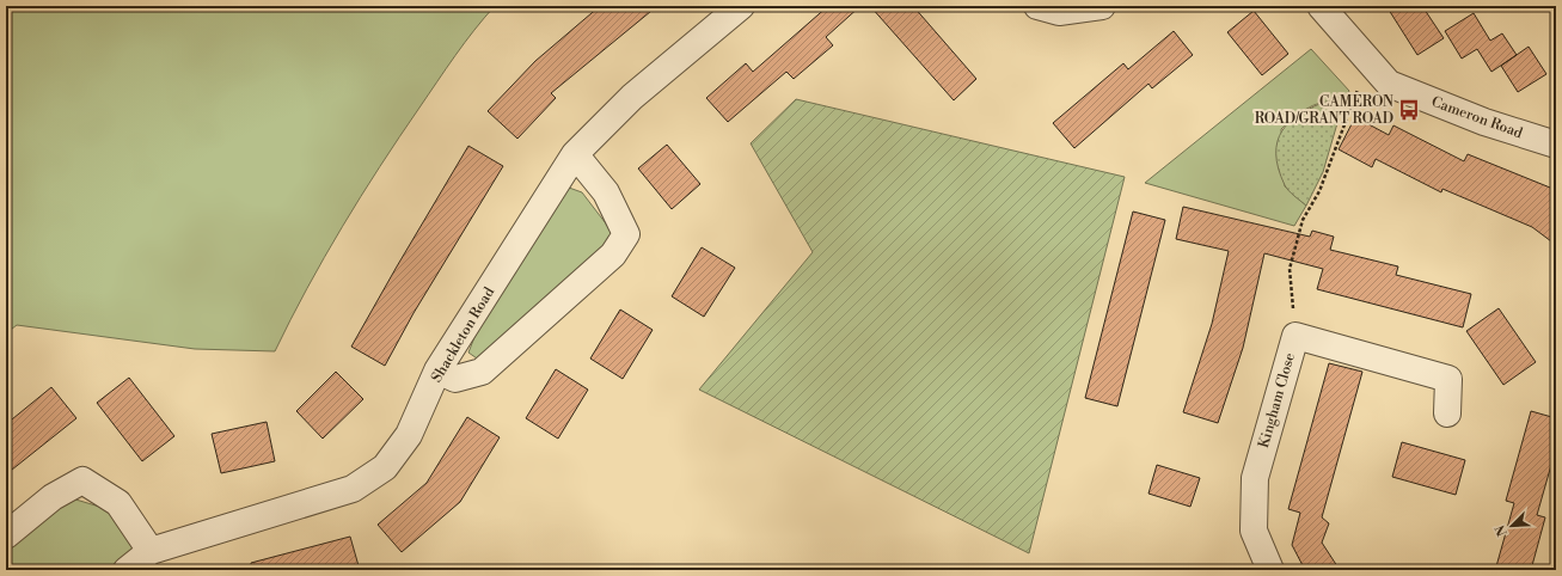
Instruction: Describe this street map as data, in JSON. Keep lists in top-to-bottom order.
{
  "streets": {
    "street": ["Cameron Road", "Shackleton Road", "Kingham Close"]
  },
  "places": {
    "bus stop": ["CAMERON ROAD/GRANT ROAD"]
  },
  "north": "bottom left"
}
